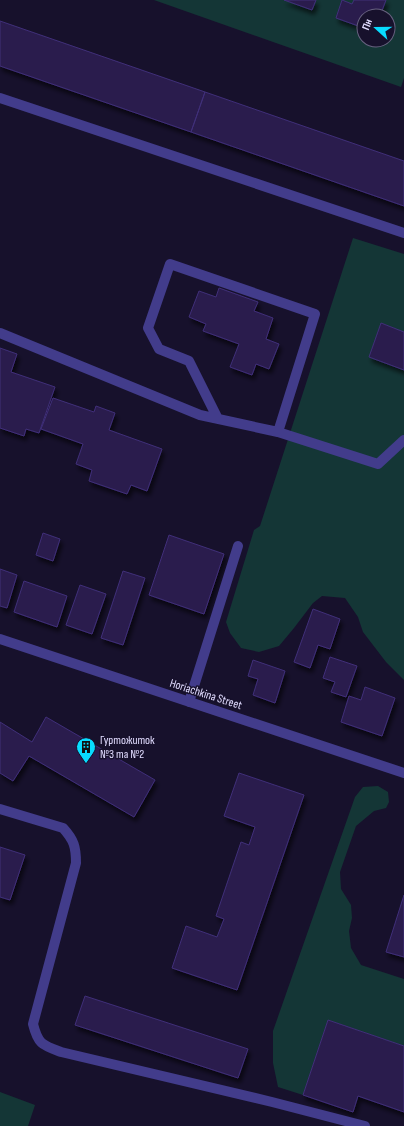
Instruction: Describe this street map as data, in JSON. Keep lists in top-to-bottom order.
{
  "streets": {
    "street": ["Horiachkina Street"]
  },
  "places": {
    "building": ["Гуртожиток №3 та №2"]
  },
  "north": "left"
}
